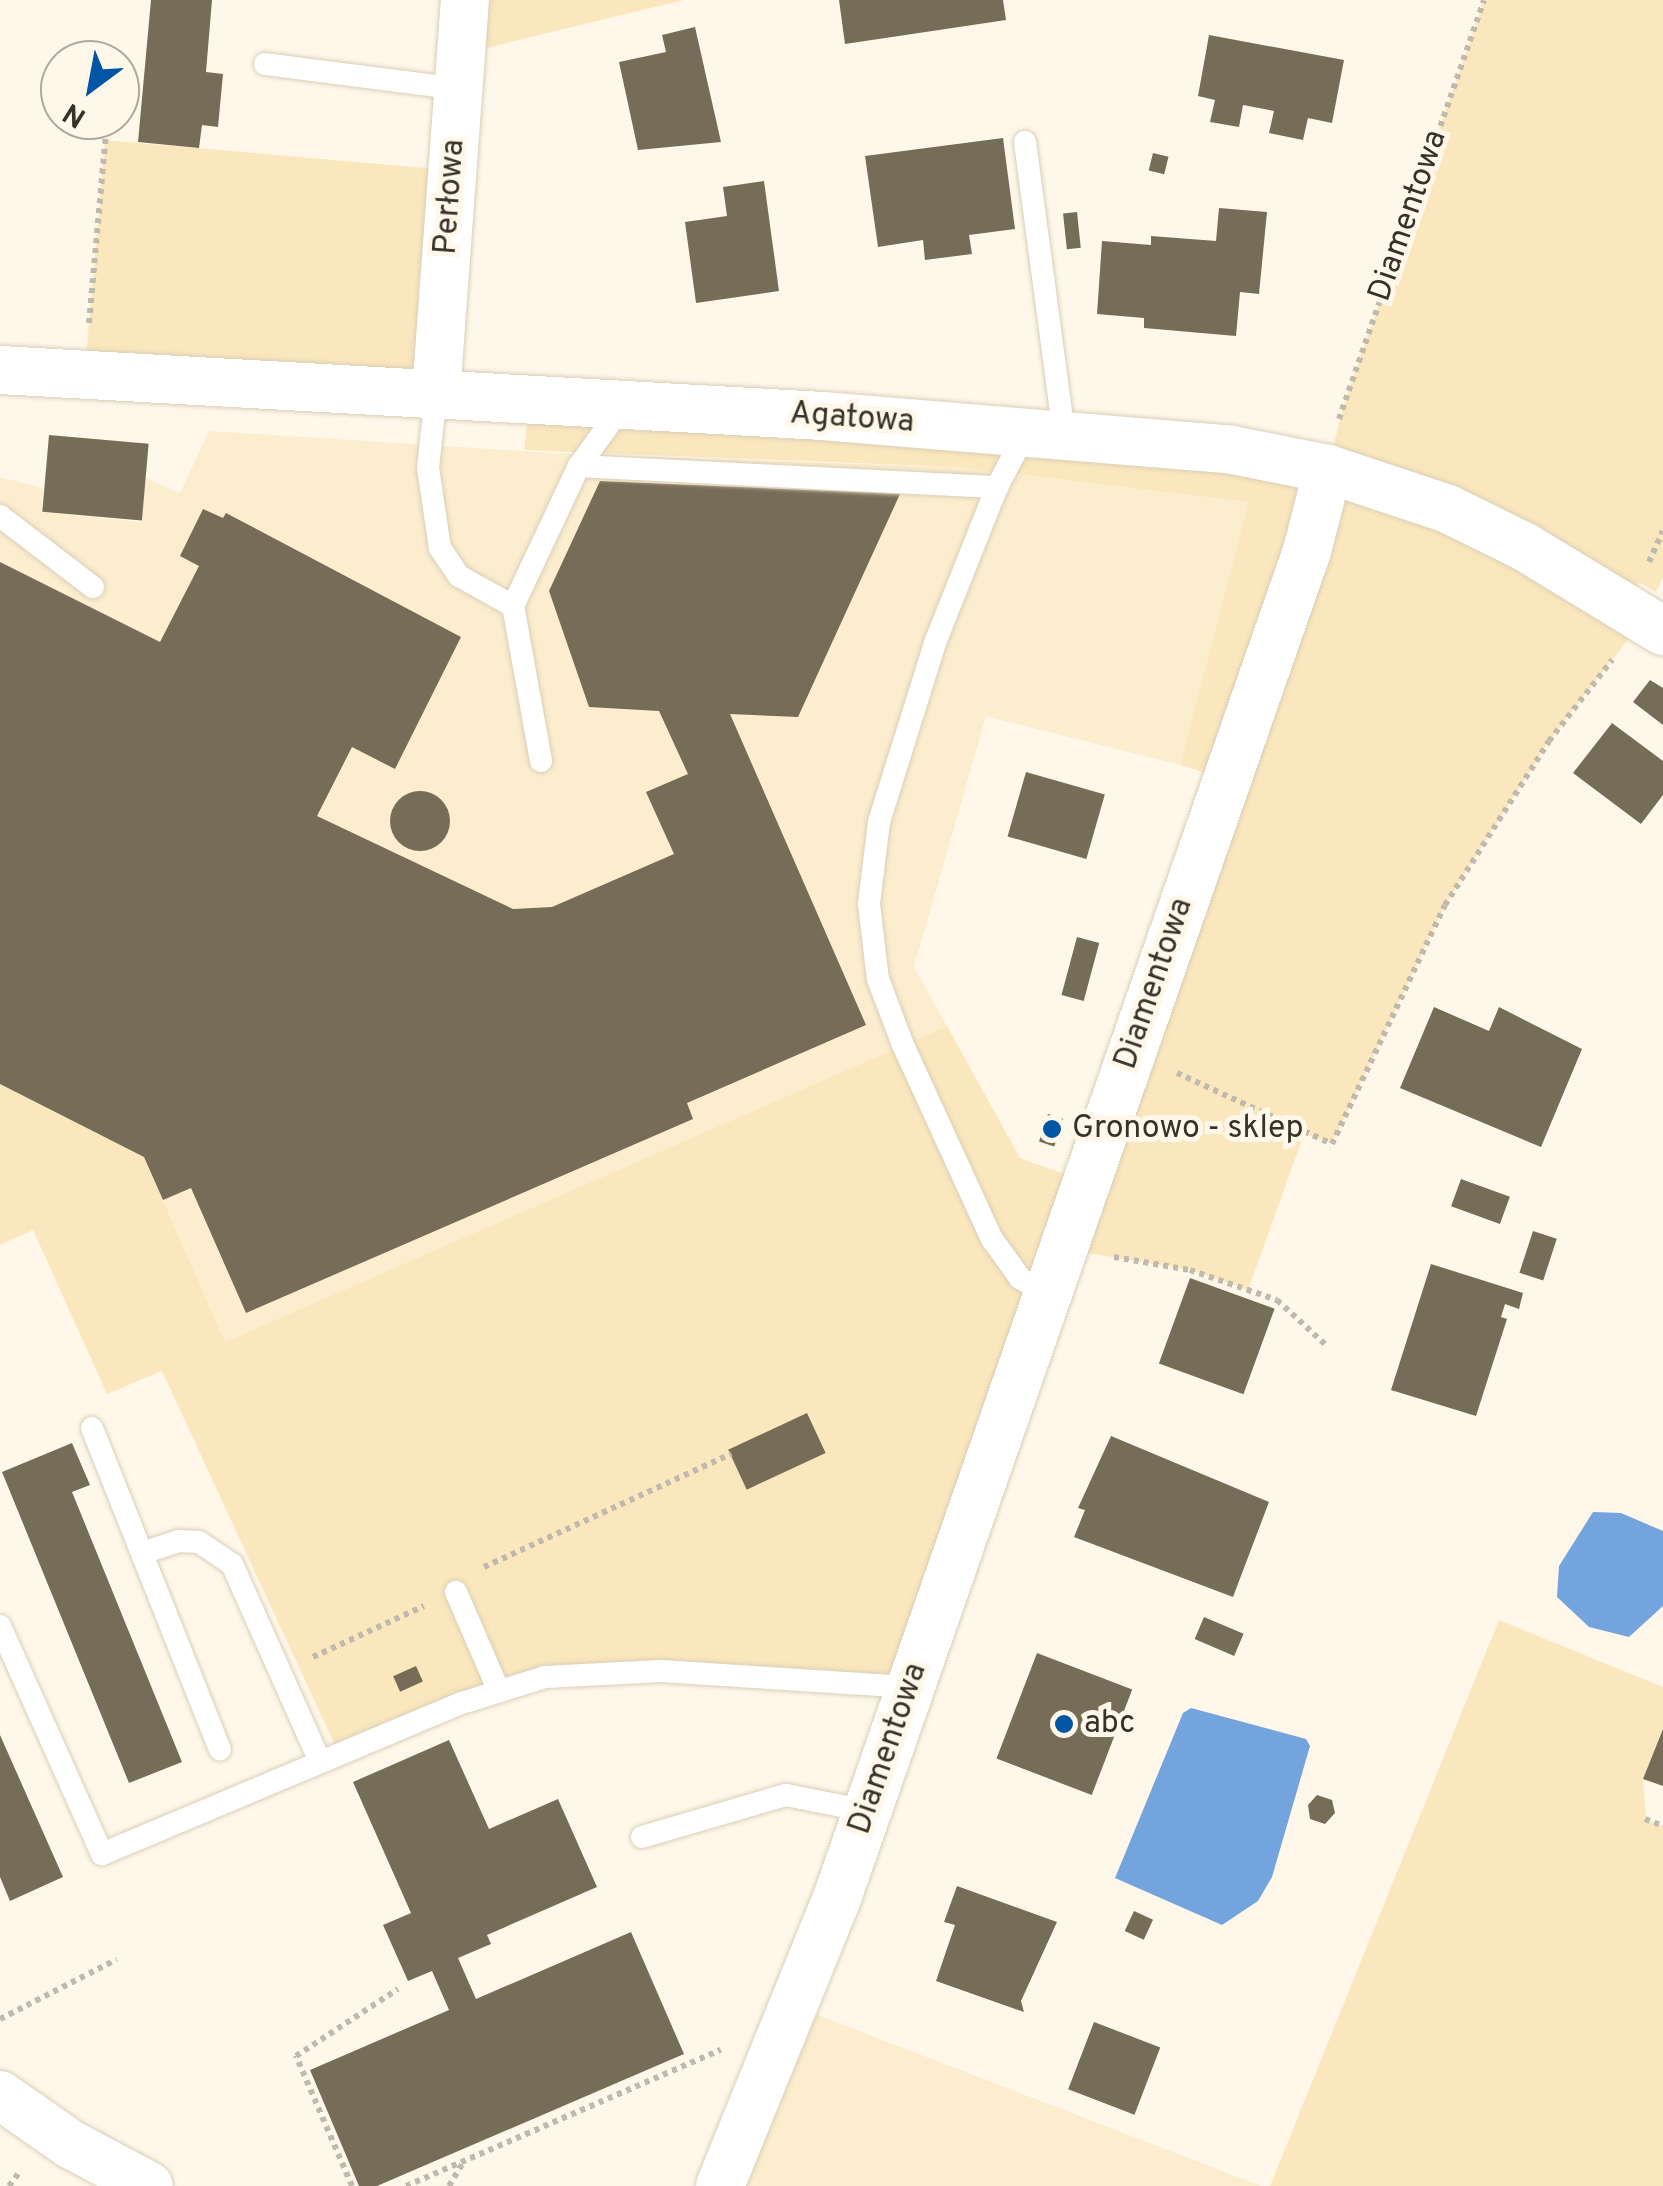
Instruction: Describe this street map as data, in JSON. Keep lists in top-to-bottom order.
{
  "streets": {
    "street": ["Perłowa", "Diamentowa", "Agatowa"]
  },
  "crossings": [
    ["Perłowa", "Agatowa"],
    ["Diamentowa", "Agatowa"]
  ],
  "places": ["Gronowo - sklep", "abc"],
  "north": "bottom left"
}
